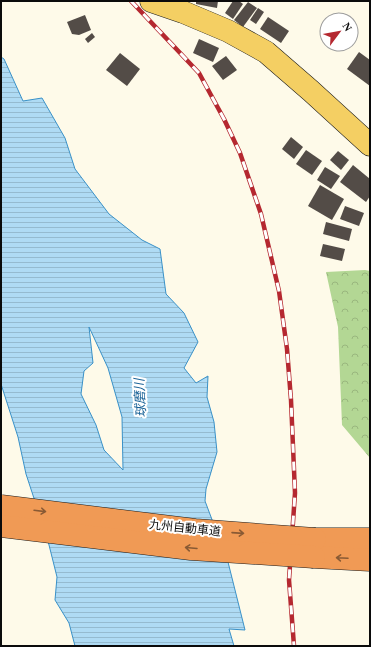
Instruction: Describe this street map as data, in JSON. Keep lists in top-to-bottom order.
{
  "streets": {
    "highway": ["九州自動車道"]
  },
  "water": ["球磨川"],
  "north": "top right"
}
